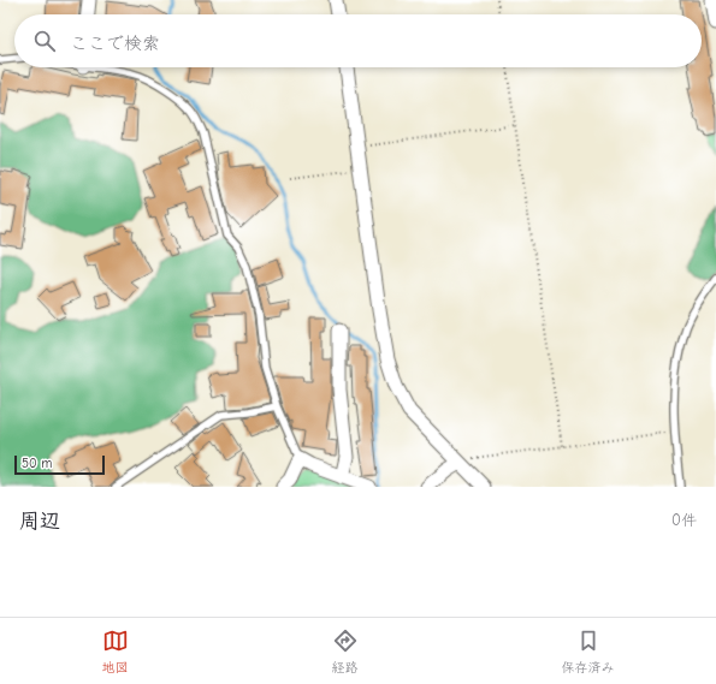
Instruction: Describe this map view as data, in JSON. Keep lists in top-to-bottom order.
{
  "scale_bar": "50 m",
  "page": {
    "search": "ここで検索",
    "scale": "50 m",
    "heading": ["周辺", "0件"],
    "nav": ["地図", "経路", "保存済み"]
  }
}
